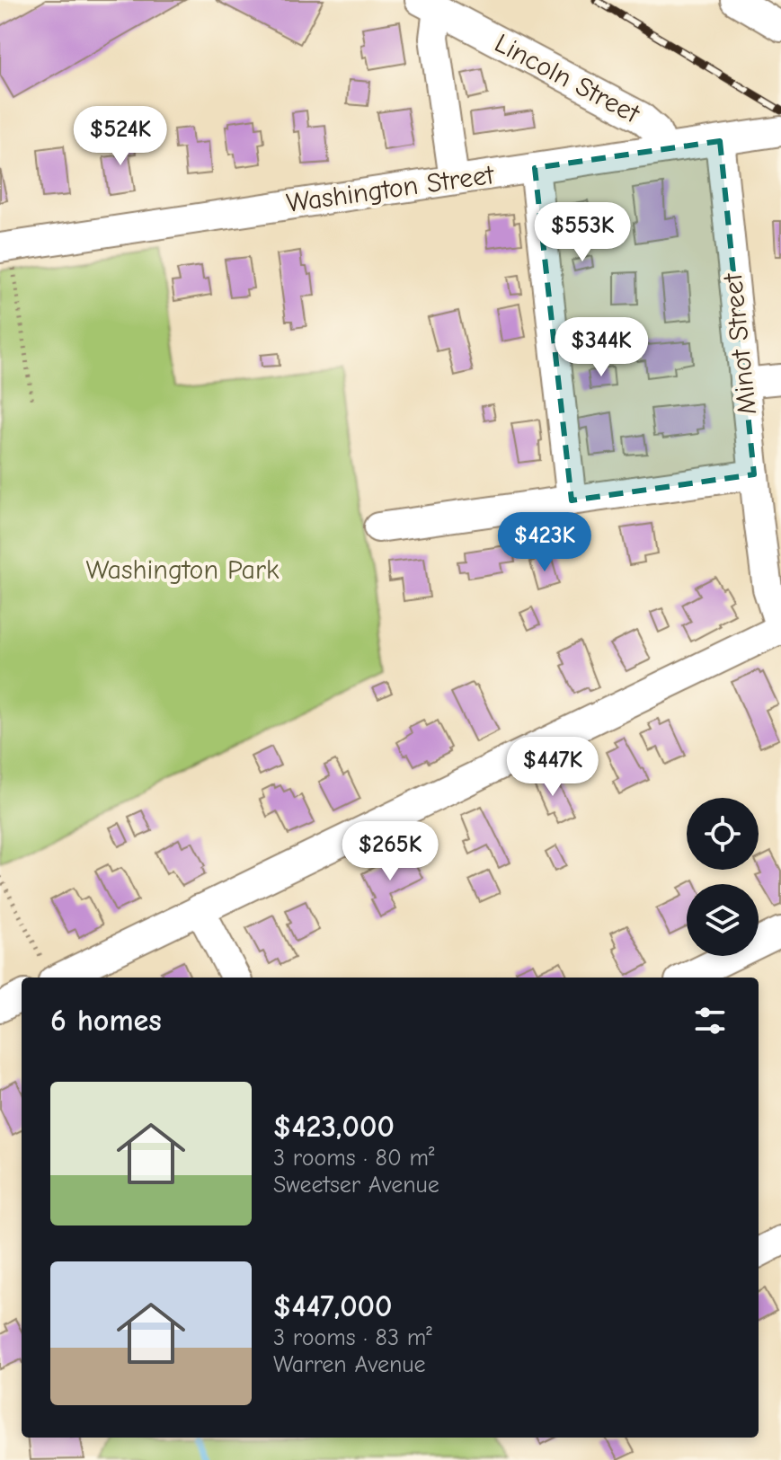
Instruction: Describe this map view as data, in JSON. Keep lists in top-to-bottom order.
{
  "streets": {
    "street": ["Lincoln Street", "Washington Street", "Minot Street"]
  },
  "crossings": [
    ["Lincoln Street", "Washington Street"],
    ["Washington Street", "Minot Street"]
  ],
  "parks": ["Washington Park"],
  "page": {
    "price": [
      "$524K",
      "$553K",
      "$344K",
      "$423K",
      "$447K",
      "$265K"
    ],
    "heading": "6 homes",
    "list": [
      {
        "name": "$423,000",
        "note": "3 rooms · 80 m² · Sweetser Avenue"
      },
      {
        "name": "$447,000",
        "note": "3 rooms · 83 m² · Warren Avenue"
      }
    ]
  }
}
